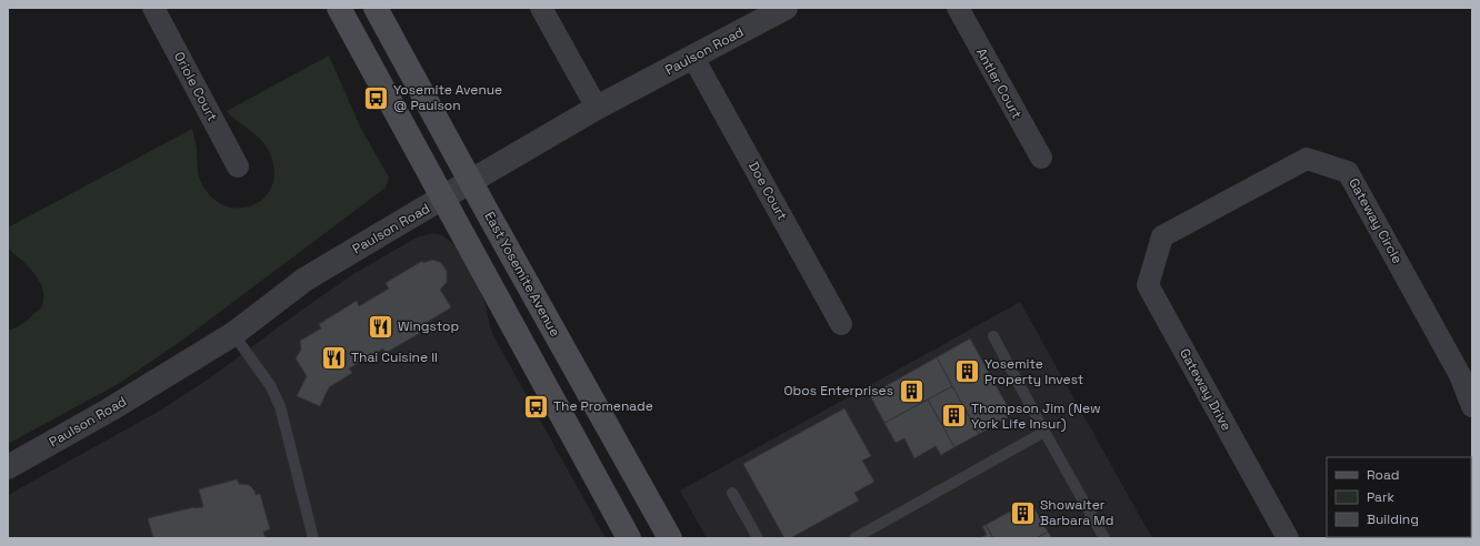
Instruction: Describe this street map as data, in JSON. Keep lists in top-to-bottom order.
{
  "streets": {
    "main road": ["East Yosemite Avenue"],
    "street": [
      "Paulson Road",
      "Antler Court",
      "Oriole Court",
      "Doe Court",
      "Gateway Circle",
      "Gateway Drive"
    ]
  },
  "crossings": [
    ["Paulson Road", "Doe Court"],
    ["Paulson Road", "East Yosemite Avenue"],
    ["Gateway Circle", "Gateway Drive"]
  ],
  "places": {
    "bus stop": ["Yosemite Avenue @ Paulson", "The Promenade"],
    "restaurant": ["Wingstop", "Thai Cuisine II"],
    "building": [
      "Yosemite Property Invest",
      "Obos Enterprises",
      "Thompson Jim (New York Life Insur)",
      "Showalter Barbara Md"
    ]
  },
  "legend": ["Road", "Park", "Building"]
}
